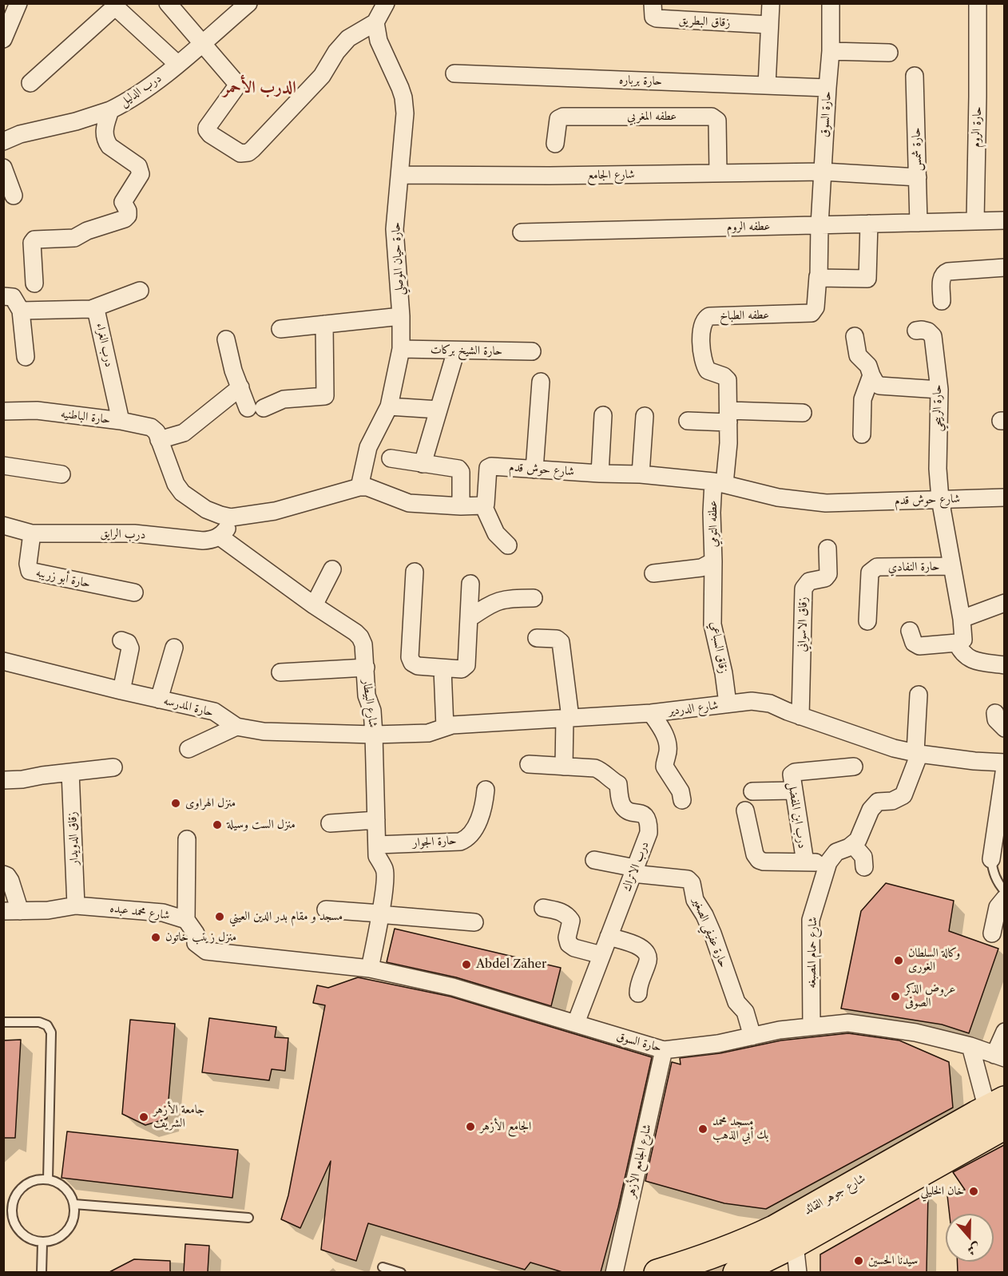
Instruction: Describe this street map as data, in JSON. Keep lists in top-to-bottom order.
{
  "streets": {
    "main road": ["شارع جوهر القائد"],
    "street": [
      "زقاق البطريق",
      "حارة برباره",
      "درب الدليل",
      "حارة السوق",
      "عطفه المغربي",
      "حارة الروم",
      "حارة شمس",
      "شارع الجامع",
      "عطفه الروم",
      "حارة حيان الموصلي",
      "عطفه الطباخ",
      "درب الغراء",
      "حارة الشيخ بركات",
      "حارة الربيحي",
      "حارة الباطنيه",
      "شارع حوش قدم",
      "عطفه التومي",
      "درب الرايق",
      "حارة النفادي",
      "حارة أبو زريبه",
      "زقاق الاسواني",
      "زقاق السباعي",
      "شارع البيطار",
      "حارة المدرسه",
      "شارع الدردير",
      "درب ابن المفضل",
      "زقاق الدويدار",
      "حارة الجوار",
      "درب الاتراك",
      "شارع محمد عبده",
      "حارة عفيفي الصغير",
      "شارع حمام المصبغه",
      "شارع الجامع الأزهر"
    ]
  },
  "crossings": [
    ["حارة برباره", "حارة السوق"],
    ["حارة السوق", "شارع الجامع"],
    ["حارة السوق", "عطفه الروم"],
    ["حارة السوق", "عطفه الطباخ"],
    ["حارة السوق", "شارع البيطار"],
    ["حارة السوق", "درب الاتراك"],
    ["حارة السوق", "شارع محمد عبده"],
    ["حارة السوق", "حارة عفيفي الصغير"],
    ["حارة السوق", "شارع حمام المصبغه"],
    ["حارة السوق", "شارع الجامع الأزهر"],
    ["عطفه المغربي", "شارع الجامع"],
    ["حارة الروم", "عطفه الروم"],
    ["حارة شمس", "شارع الجامع"],
    ["حارة شمس", "عطفه الروم"],
    ["شارع الجامع", "حارة حيان الموصلي"],
    ["حارة حيان الموصلي", "حارة الشيخ بركات"],
    ["عطفه الطباخ", "شارع حوش قدم"],
    ["عطفه الطباخ", "عطفه التومي"],
    ["درب الغراء", "حارة الباطنيه"],
    ["حارة الربيحي", "شارع حوش قدم"],
    ["حارة الربيحي", "حارة النفادي"],
    ["شارع حوش قدم", "عطفه التومي"],
    ["عطفه التومي", "زقاق السباعي"],
    ["درب الرايق", "حارة أبو زريبه"],
    ["درب الرايق", "شارع البيطار"],
    ["زقاق الاسواني", "شارع الدردير"],
    ["زقاق السباعي", "شارع الدردير"],
    ["شارع البيطار", "حارة المدرسه"],
    ["شارع البيطار", "شارع الدردير"],
    ["شارع البيطار", "حارة الجوار"],
    ["شارع البيطار", "شارع محمد عبده"],
    ["حارة المدرسه", "شارع الدردير"],
    ["زقاق الدويدار", "شارع محمد عبده"],
    ["درب الاتراك", "حارة عفيفي الصغير"]
  ],
  "districts": ["الدرب الأحمر"],
  "places": [
    "منزل الهراوى",
    "منزل الست وسيلة",
    "مسجد و مقام بدر الدين العيني",
    "منزل زينب خاتون",
    "وكالة السلطان الغورى",
    "Abdel Zaher",
    "عروض الذكر الصوفى",
    "جامعة الأزهر الشريف",
    "الجامع الأزهر",
    "مسجد محمد بك أبي الذهب",
    "خان الخليلي",
    "سيدنا الحسين"
  ],
  "north": "bottom"
}
